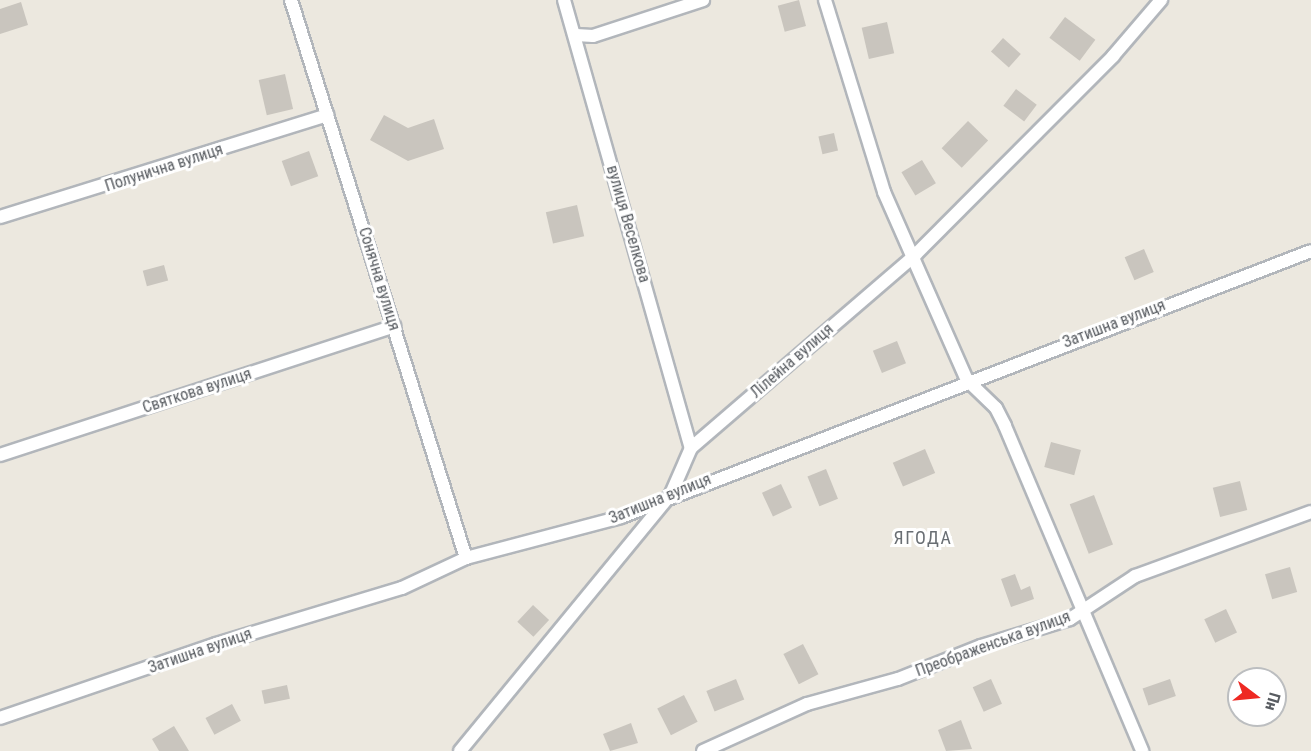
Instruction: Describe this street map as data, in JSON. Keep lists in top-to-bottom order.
{
  "streets": {
    "street": [
      "Полунична вулиця",
      "вулиця Веселкова",
      "Сонячна вулиця",
      "Затишна вулиця",
      "Лілейна вулиця",
      "Святкова вулиця",
      "Преображенська вулиця"
    ]
  },
  "crossings": [
    ["Полунична вулиця", "Сонячна вулиця"],
    ["вулиця Веселкова", "Лілейна вулиця"],
    ["Сонячна вулиця", "Затишна вулиця"],
    ["Сонячна вулиця", "Святкова вулиця"],
    ["Затишна вулиця", "Лілейна вулиця"]
  ],
  "districts": ["ЯГОДА"],
  "north": "right"
}
